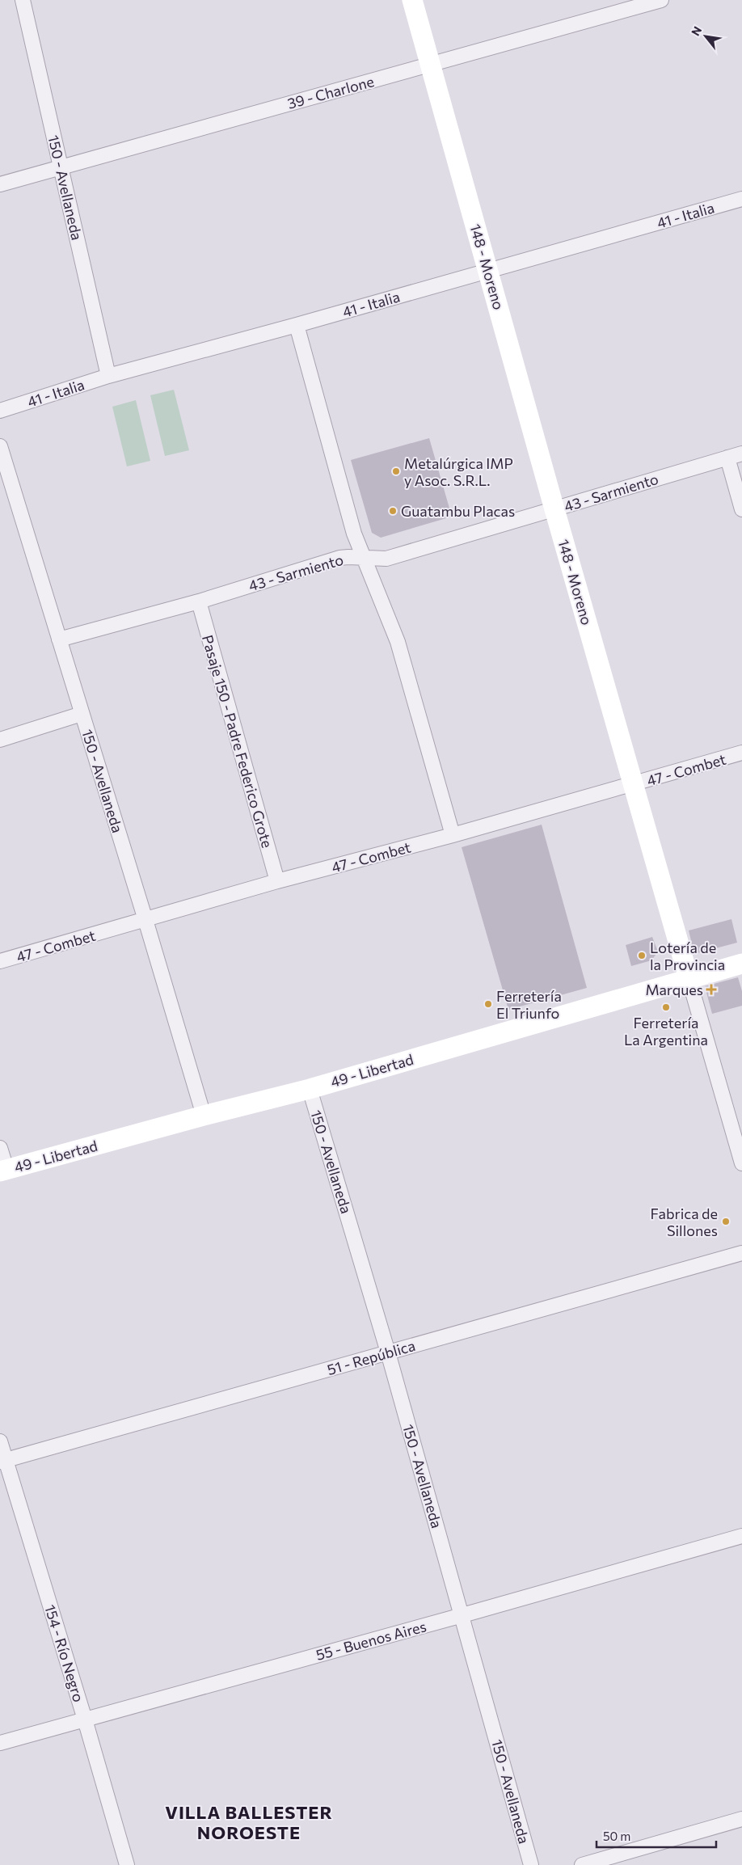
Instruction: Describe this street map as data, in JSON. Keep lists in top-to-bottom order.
{
  "streets": {
    "street": [
      "39 - Charlone",
      "150 - Avellaneda",
      "41 - Italia",
      "148 - Moreno",
      "43 - Sarmiento",
      "Pasaje 150 - Padre Federico Grote",
      "47 - Combet",
      "49 - Libertad",
      "51 - República",
      "55 - Buenos Aires",
      "154 - Río Negro"
    ]
  },
  "crossings": [
    ["39 - Charlone", "150 - Avellaneda"],
    ["39 - Charlone", "148 - Moreno"],
    ["150 - Avellaneda", "41 - Italia"],
    ["150 - Avellaneda", "43 - Sarmiento"],
    ["150 - Avellaneda", "47 - Combet"],
    ["150 - Avellaneda", "49 - Libertad"],
    ["150 - Avellaneda", "51 - República"],
    ["150 - Avellaneda", "55 - Buenos Aires"],
    ["41 - Italia", "148 - Moreno"],
    ["148 - Moreno", "43 - Sarmiento"],
    ["148 - Moreno", "47 - Combet"],
    ["148 - Moreno", "49 - Libertad"],
    ["43 - Sarmiento", "Pasaje 150 - Padre Federico Grote"],
    ["Pasaje 150 - Padre Federico Grote", "47 - Combet"],
    ["51 - República", "154 - Río Negro"],
    ["55 - Buenos Aires", "154 - Río Negro"]
  ],
  "districts": ["VILLA BALLESTER NOROESTE"],
  "places": {
    "other": [
      "Metalúrgica IMP y Asoc. S.R.L.",
      "Guatambu Placas",
      "Lotería de la Provincia",
      "Ferretería El Triunfo",
      "Ferretería La Argentina",
      "Fabrica de Sillones"
    ],
    "health": ["Marques"]
  },
  "scale_bar": "50 m",
  "north": "top left"
}
